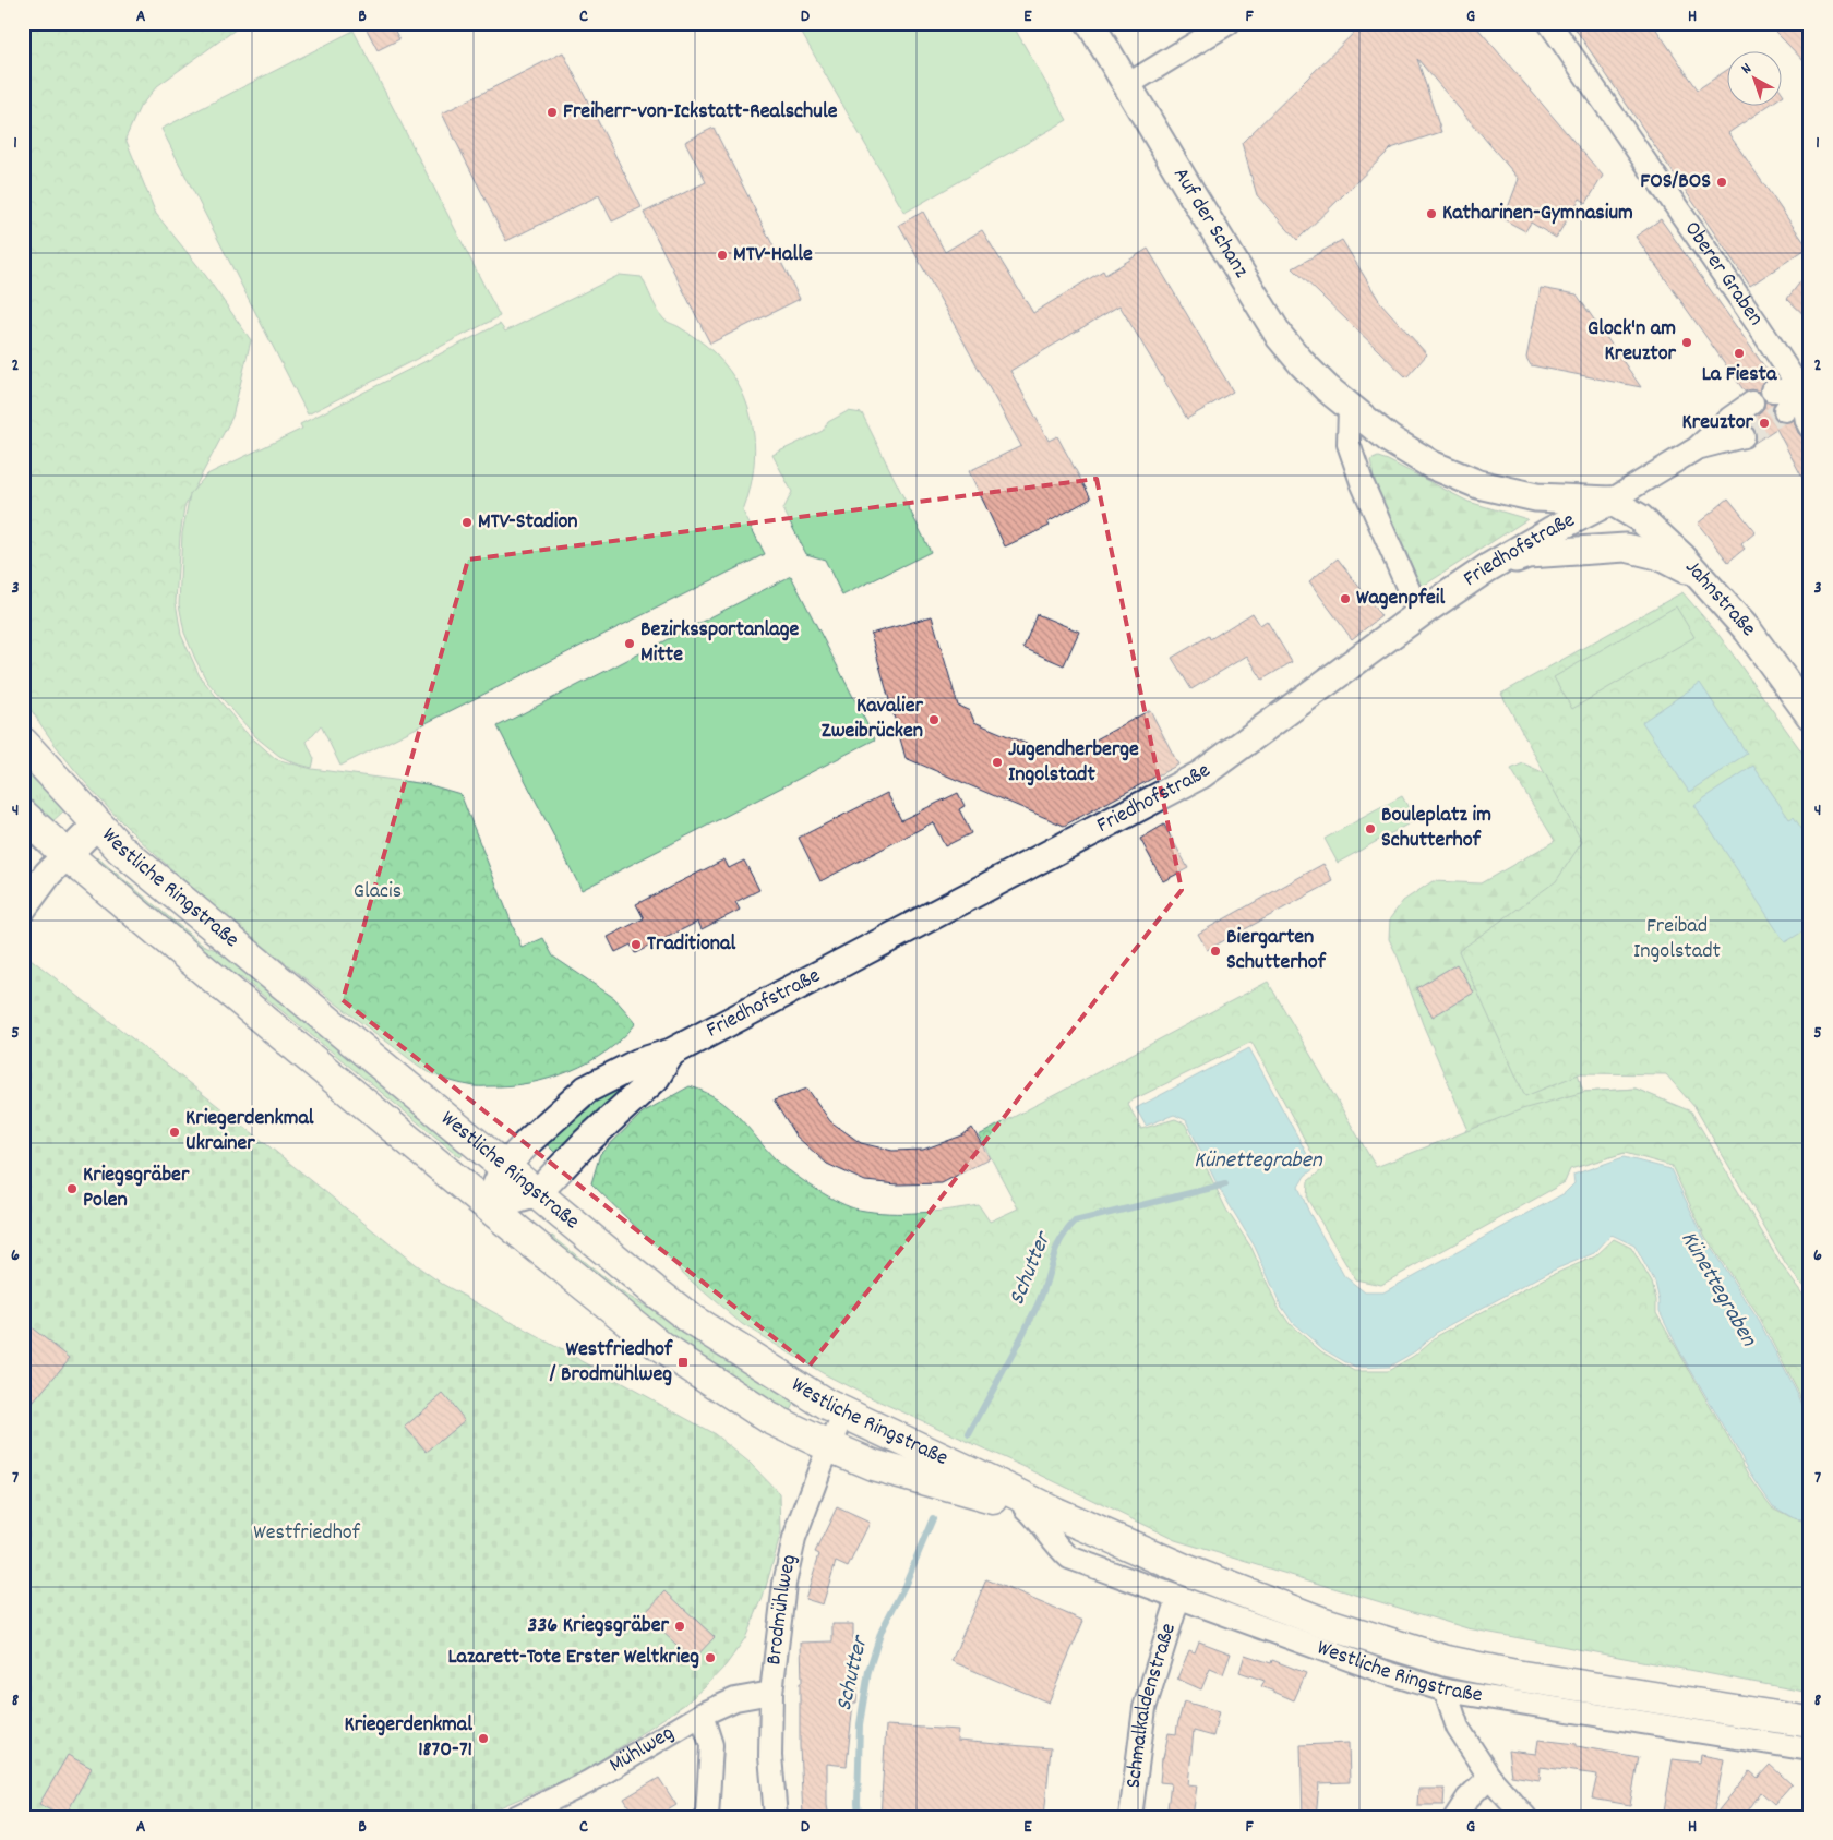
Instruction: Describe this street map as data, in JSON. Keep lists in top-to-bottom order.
{
  "streets": {
    "main road": ["Westliche Ringstraße"],
    "street": [
      "Auf der Schanz",
      "Oberer Graben",
      "Friedhofstraße",
      "Jahnstraße",
      "Brodmühlweg",
      "Schmalkaldenstraße",
      "Mühlweg"
    ]
  },
  "crossings": [
    ["Auf der Schanz", "Friedhofstraße"],
    ["Auf der Schanz", "Jahnstraße"],
    ["Friedhofstraße", "Jahnstraße"],
    ["Friedhofstraße", "Westliche Ringstraße"],
    ["Westliche Ringstraße", "Brodmühlweg"],
    ["Westliche Ringstraße", "Schmalkaldenstraße"],
    ["Brodmühlweg", "Mühlweg"]
  ],
  "water": ["Künettegraben", "Schutter"],
  "parks": ["Glacis", "Freibad Ingolstadt", "Westfriedhof"],
  "places": {
    "other": [
      "Freiherr-von-Ickstatt-Realschule",
      "FOS/BOS",
      "Katharinen-Gymnasium",
      "MTV-Halle",
      "Glock'n am Kreuztor",
      "La Fiesta",
      "Kreuztor",
      "MTV-Stadion",
      "Wagenpfeil",
      "Bezirkssportanlage Mitte",
      "Kavalier Zweibrücken",
      "Jugendherberge Ingolstadt",
      "Bouleplatz im Schutterhof",
      "Traditional",
      "Biergarten Schutterhof",
      "Kriegerdenkmal Ukrainer",
      "Kriegsgräber Polen",
      "336 Kriegsgräber",
      "Lazarett-Tote Erster Weltkrieg",
      "Kriegerdenkmal 1870-71"
    ],
    "transit": ["Westfriedhof / Brodmühlweg"]
  },
  "north": "top left",
  "grid": {
    "columns": [
      "A",
      "B",
      "C",
      "D",
      "E",
      "F",
      "G",
      "H"
    ],
    "rows": [
      "1",
      "2",
      "3",
      "4",
      "5",
      "6",
      "7",
      "8"
    ]
  }
}
